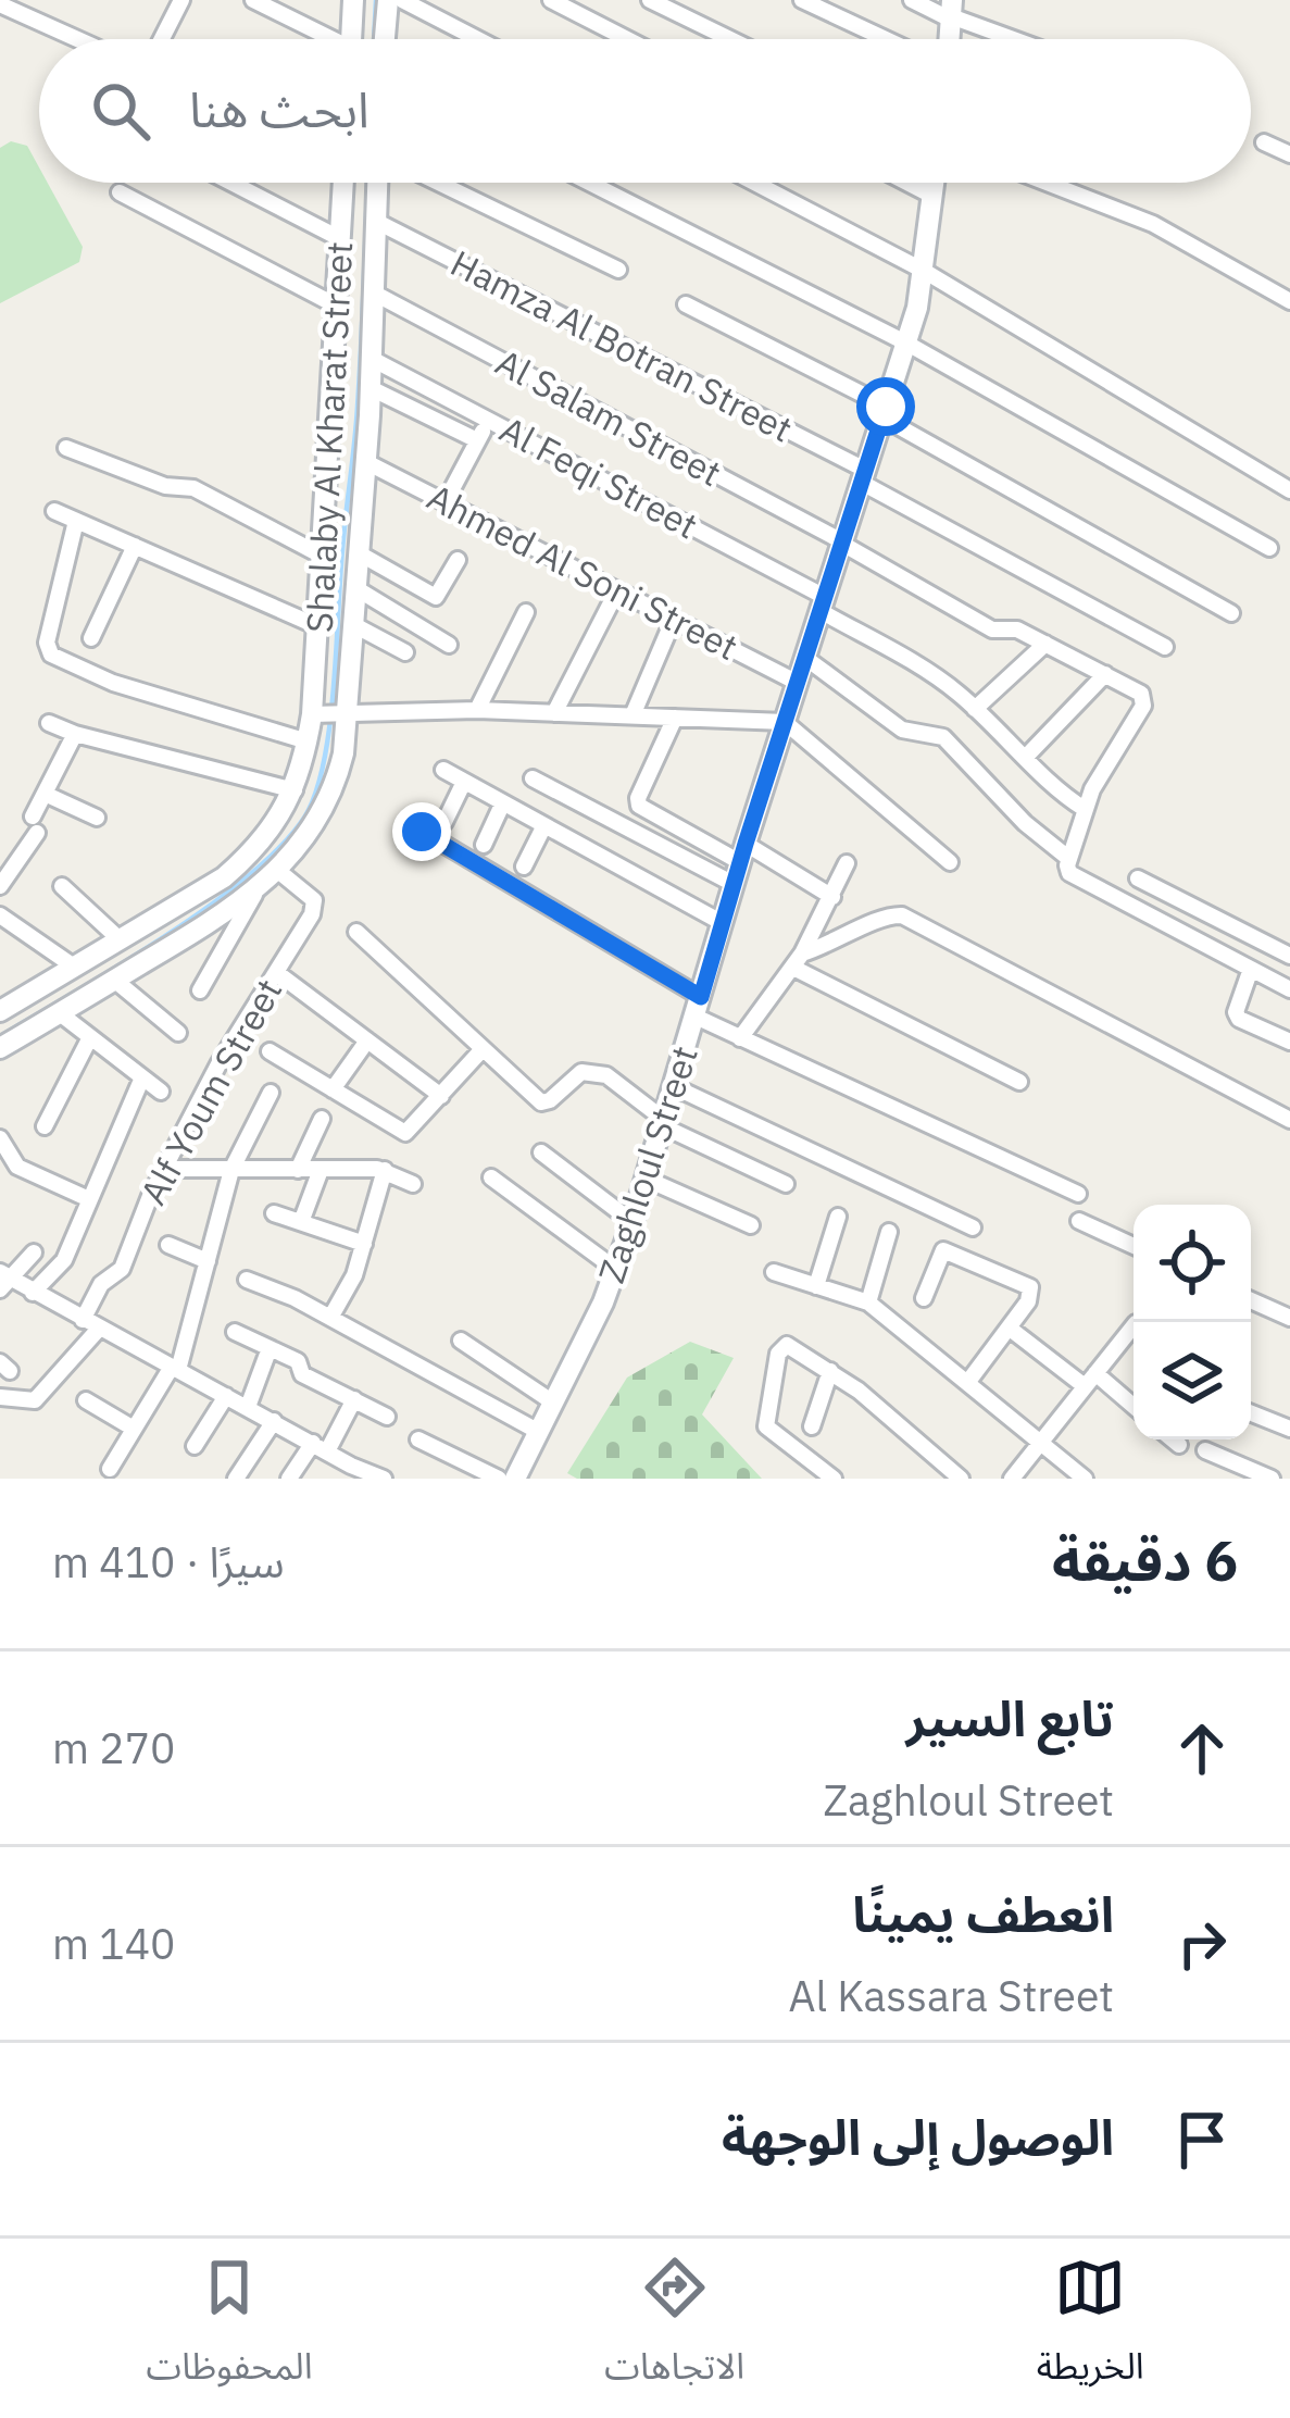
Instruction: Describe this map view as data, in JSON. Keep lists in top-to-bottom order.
{
  "streets": {
    "street": [
      "Hamza Al Botran Street",
      "Al Salam Street",
      "Shalaby Al Kharat Street",
      "Al Feqi Street",
      "Ahmed Al Soni Street",
      "Alf Youm Street",
      "Zaghloul Street"
    ]
  },
  "crossings": [
    ["Hamza Al Botran Street", "Shalaby Al Kharat Street"],
    ["Hamza Al Botran Street", "Zaghloul Street"],
    ["Al Salam Street", "Shalaby Al Kharat Street"],
    ["Al Salam Street", "Al Feqi Street"],
    ["Al Salam Street", "Zaghloul Street"],
    ["Shalaby Al Kharat Street", "Al Feqi Street"],
    ["Shalaby Al Kharat Street", "Ahmed Al Soni Street"],
    ["Shalaby Al Kharat Street", "Alf Youm Street"],
    ["Al Feqi Street", "Zaghloul Street"],
    ["Ahmed Al Soni Street", "Zaghloul Street"]
  ],
  "page": {
    "search": "ابحث هنا",
    "heading": ["6 دقيقة", "سيرًا · 410 m"],
    "list": [
      ["تابع السير", "Zaghloul Street", "270 m"],
      ["انعطف يمينًا", "Al Kassara Street", "140 m"],
      "الوصول إلى الوجهة"
    ],
    "nav": ["الخريطة", "الاتجاهات", "المحفوظات"]
  }
}
